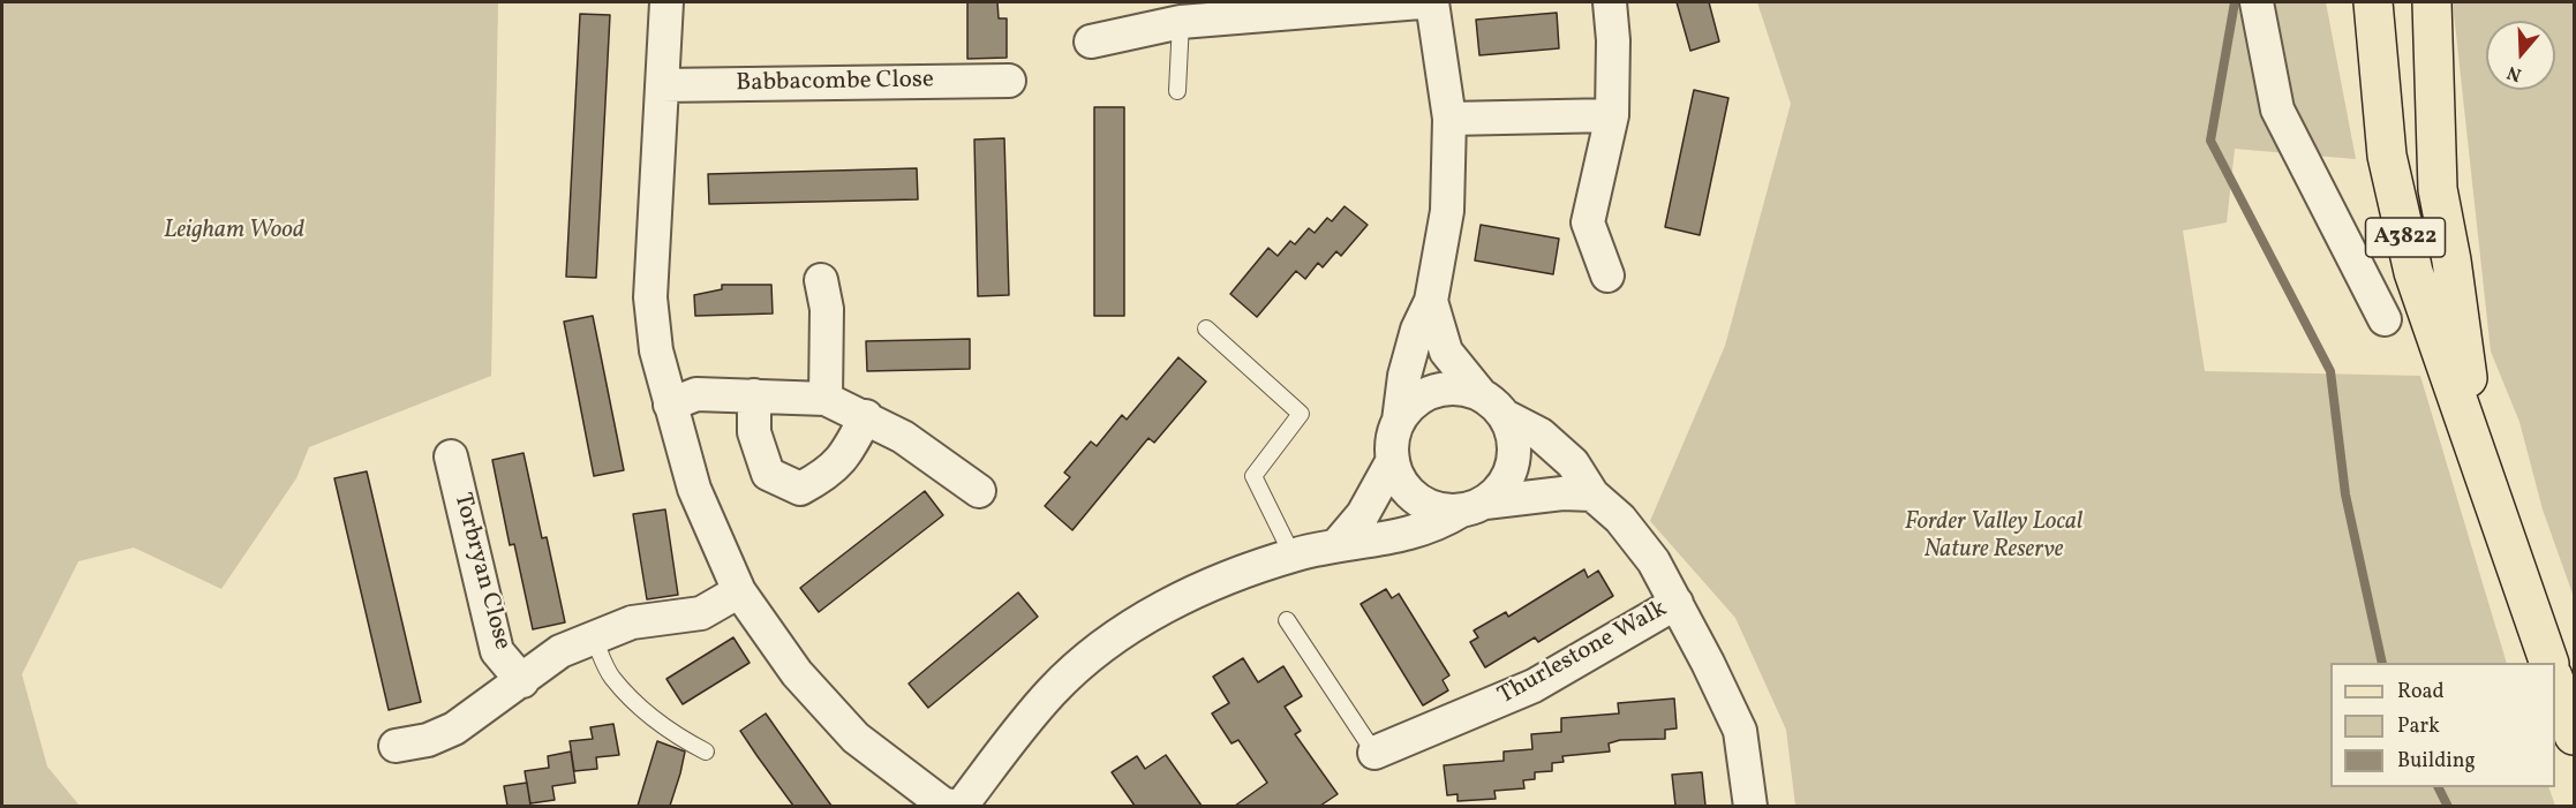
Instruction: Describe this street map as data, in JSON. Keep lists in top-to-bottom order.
{
  "streets": {
    "main road": ["A3822"],
    "street": ["Babbacombe Close", "Torbryan Close", "Thurlestone Walk"]
  },
  "parks": ["Leigham Wood", "Forder Valley Local Nature Reserve"],
  "legend": ["Road", "Park", "Building"],
  "north": "bottom"
}
